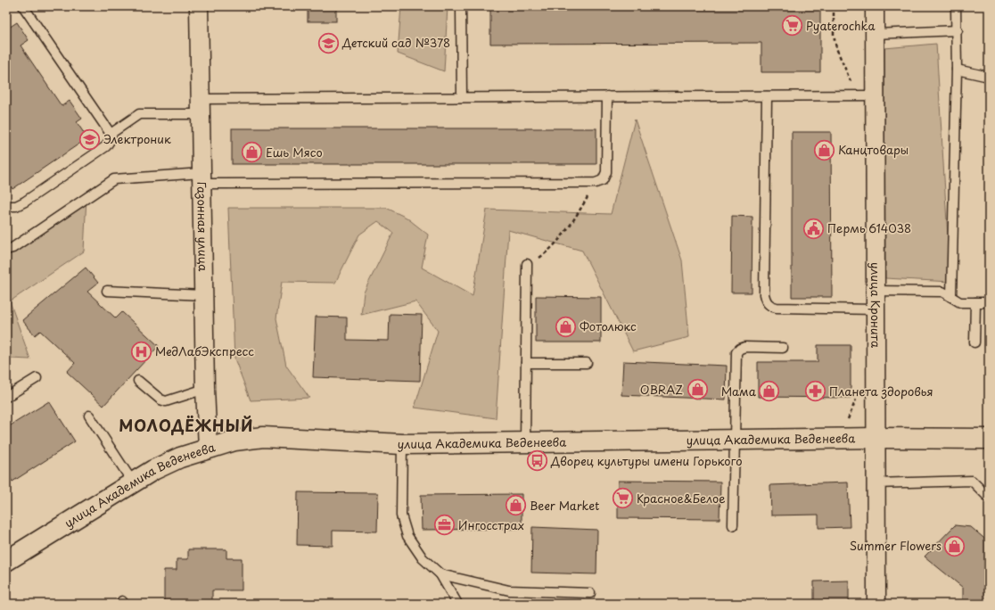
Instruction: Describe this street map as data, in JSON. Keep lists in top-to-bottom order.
{
  "streets": {
    "street": ["Газонная улица", "улица Кронита", "улица Академика Веденеева"]
  },
  "crossings": [
    ["Газонная улица", "улица Академика Веденеева"],
    ["улица Кронита", "улица Академика Веденеева"]
  ],
  "districts": ["МОЛОДЁЖНЫЙ"],
  "places": {
    "supermarket": ["Pyaterochka", "Красное&Белое"],
    "school or university": ["Детский сад №378", "Электроник"],
    "shop": [
      "Канцтовары",
      "Ешь Мясо",
      "Фотолюкс",
      "OBRAZ",
      "Мама",
      "Beer Market",
      "Summer Flowers"
    ],
    "public building": ["Пермь 614038"],
    "hospital": ["МедЛабЭкспресс"],
    "pharmacy": ["Планета здоровья"],
    "bus stop": ["Дворец культуры имени Горького"],
    "office": ["Ингосстрах"]
  }
}
